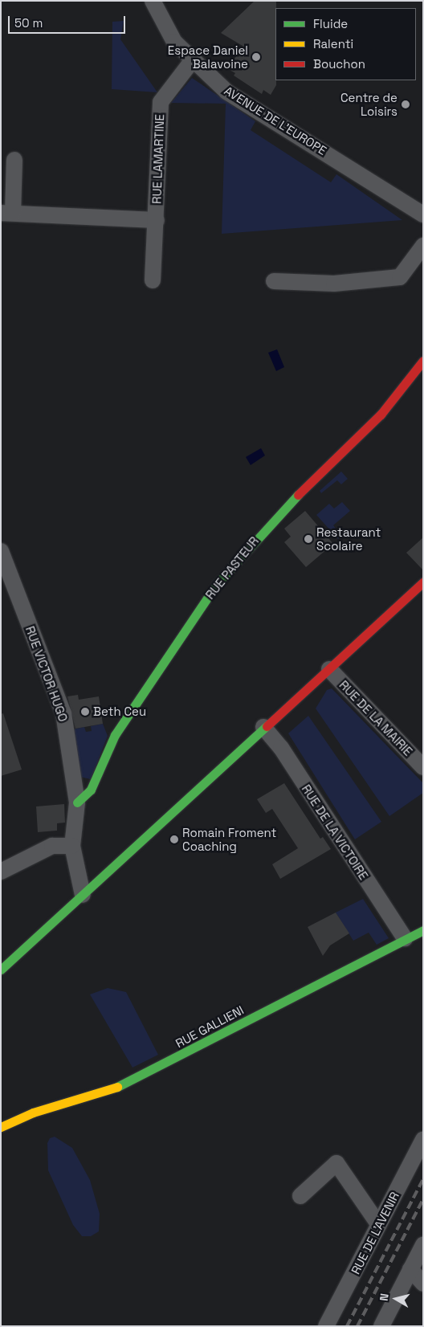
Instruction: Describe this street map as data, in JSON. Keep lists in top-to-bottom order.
{
  "streets": {
    "street": [
      "AVENUE DE L'EUROPE",
      "RUE LAMARTINE",
      "RUE PASTEUR",
      "RUE VICTOR HUGO",
      "RUE DE LA MAIRIE",
      "RUE DE LA VICTOIRE",
      "RUE GALLIENI",
      "RUE DE L'AVENIR"
    ]
  },
  "crossings": [
    ["AVENUE DE L'EUROPE", "RUE LAMARTINE"],
    ["RUE PASTEUR", "RUE VICTOR HUGO"],
    ["RUE DE LA VICTOIRE", "RUE GALLIENI"]
  ],
  "places": [
    "Espace Daniel Balavoine",
    "Centre de Loisirs",
    "Restaurant Scolaire",
    "Beth Ceu",
    "Romain Froment Coaching"
  ],
  "legend": ["Fluide", "Ralenti", "Bouchon"],
  "scale_bar": "50 m",
  "north": "left"
}
